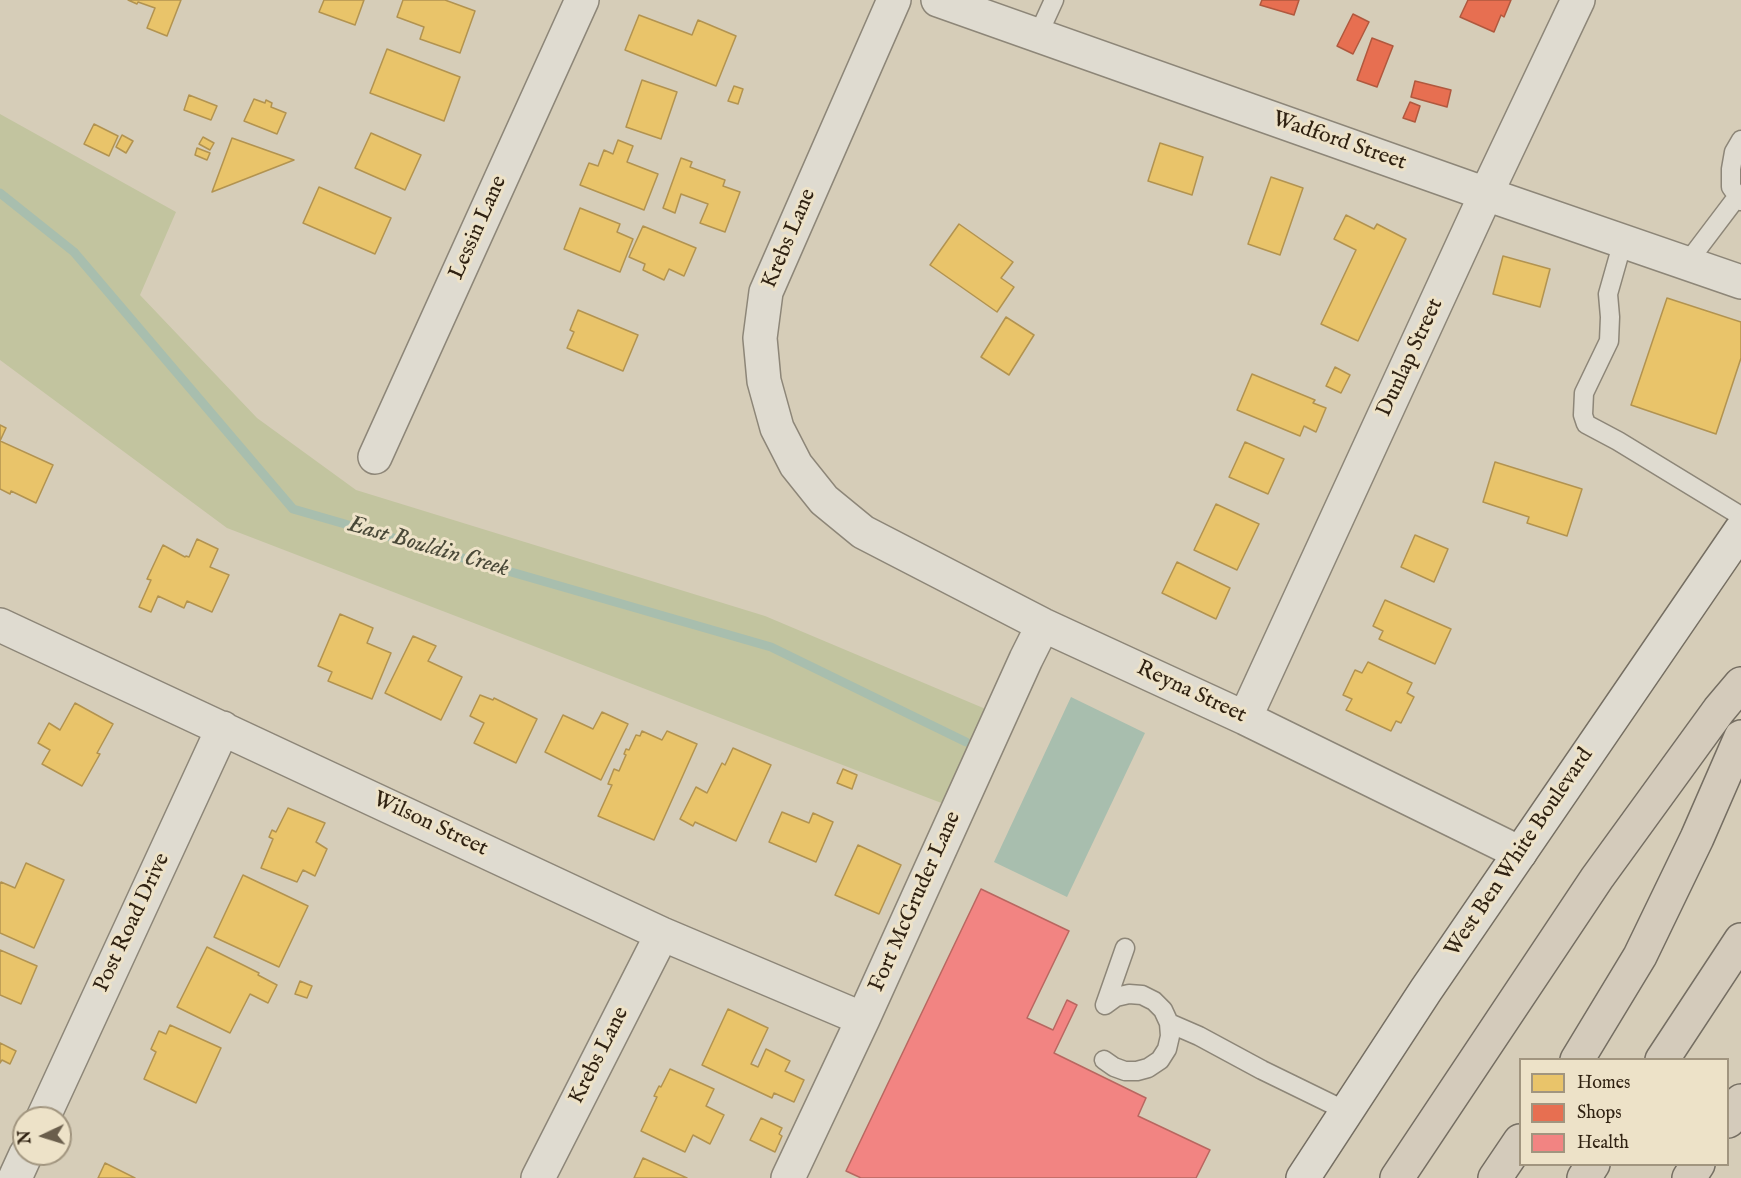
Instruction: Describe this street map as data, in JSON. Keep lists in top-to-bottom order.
{
  "streets": {
    "street": [
      "Wadford Street",
      "Lessin Lane",
      "Krebs Lane",
      "Dunlap Street",
      "Reyna Street",
      "Wilson Street",
      "West Ben White Boulevard",
      "Fort McGruder Lane",
      "Post Road Drive"
    ]
  },
  "crossings": [
    ["Wadford Street", "Dunlap Street"],
    ["Krebs Lane", "Reyna Street"],
    ["Krebs Lane", "Wilson Street"],
    ["Dunlap Street", "Reyna Street"],
    ["Reyna Street", "West Ben White Boulevard"],
    ["Reyna Street", "Fort McGruder Lane"],
    ["Wilson Street", "Fort McGruder Lane"],
    ["Wilson Street", "Post Road Drive"]
  ],
  "water": ["East Bouldin Creek"],
  "legend": ["Homes", "Shops", "Health"],
  "north": "left"
}
